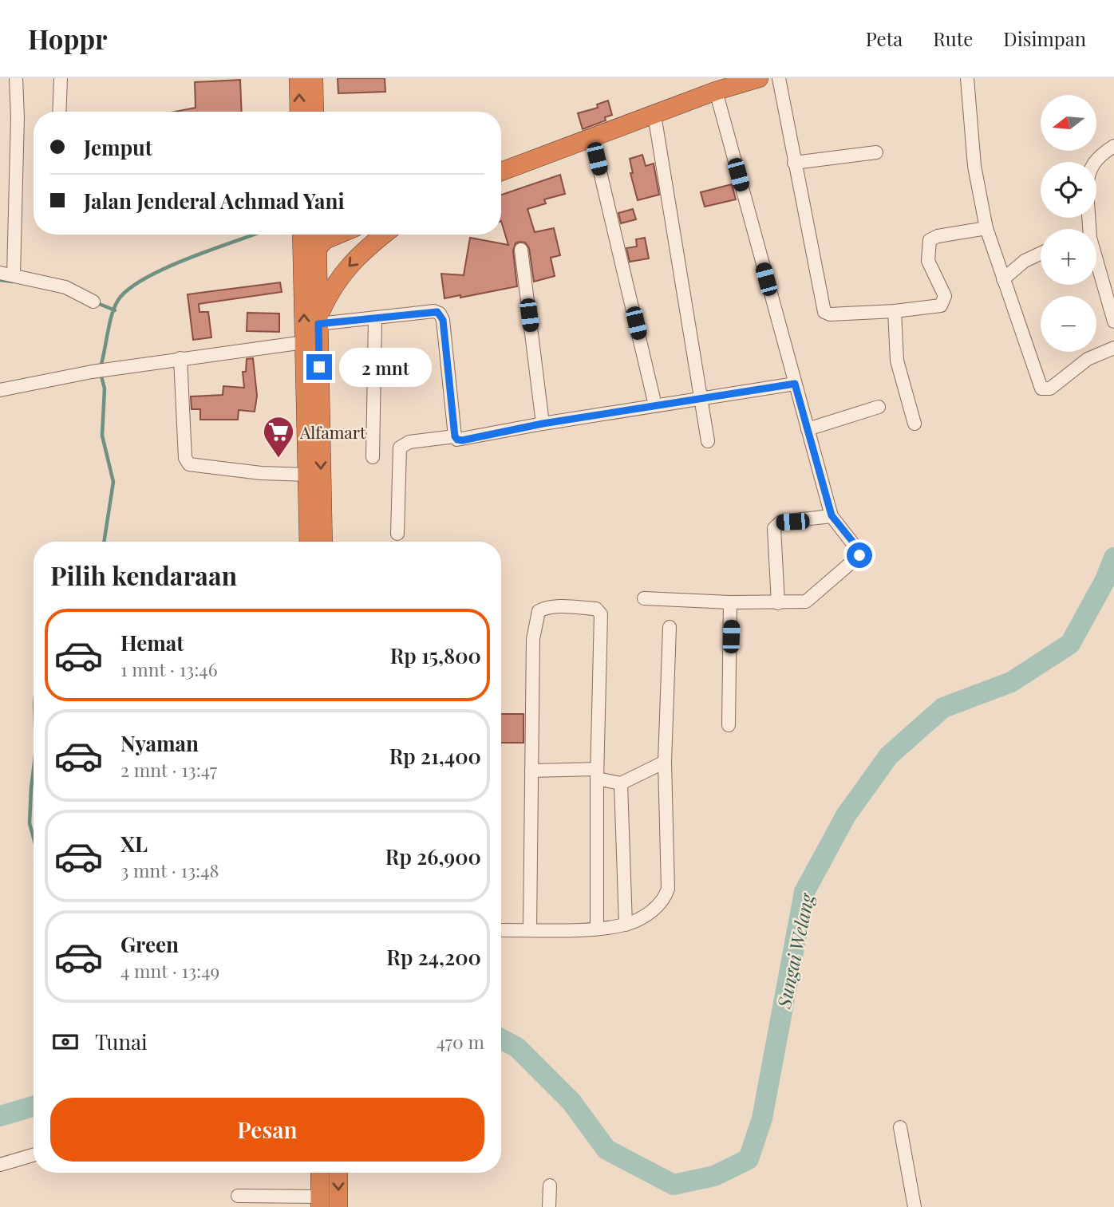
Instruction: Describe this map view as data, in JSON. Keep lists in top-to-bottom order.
{
  "water": ["Sungai Welang"],
  "places": {
    "supermarket": ["Alfamart"]
  },
  "north": "left",
  "page": {
    "header": "Hoppr",
    "nav": ["Peta", "Rute", "Disimpan"],
    "map_buttons": ["+", "−"],
    "banner": ["Jemput", "Jalan Jenderal Achmad Yani"],
    "bubble": "2 mnt",
    "heading": "Pilih kendaraan",
    "list": [
      {
        "name": "Hemat",
        "note": "1 mnt · 13:46",
        "value": "Rp 15,800"
      },
      {
        "name": "Nyaman",
        "note": "2 mnt · 13:47",
        "value": "Rp 21,400"
      },
      {
        "name": "XL",
        "note": "3 mnt · 13:48",
        "value": "Rp 26,900"
      },
      {
        "name": "Green",
        "note": "4 mnt · 13:49",
        "value": "Rp 24,200"
      }
    ],
    "pay": ["Tunai", "470 m"],
    "buttons": "Pesan"
  }
}
